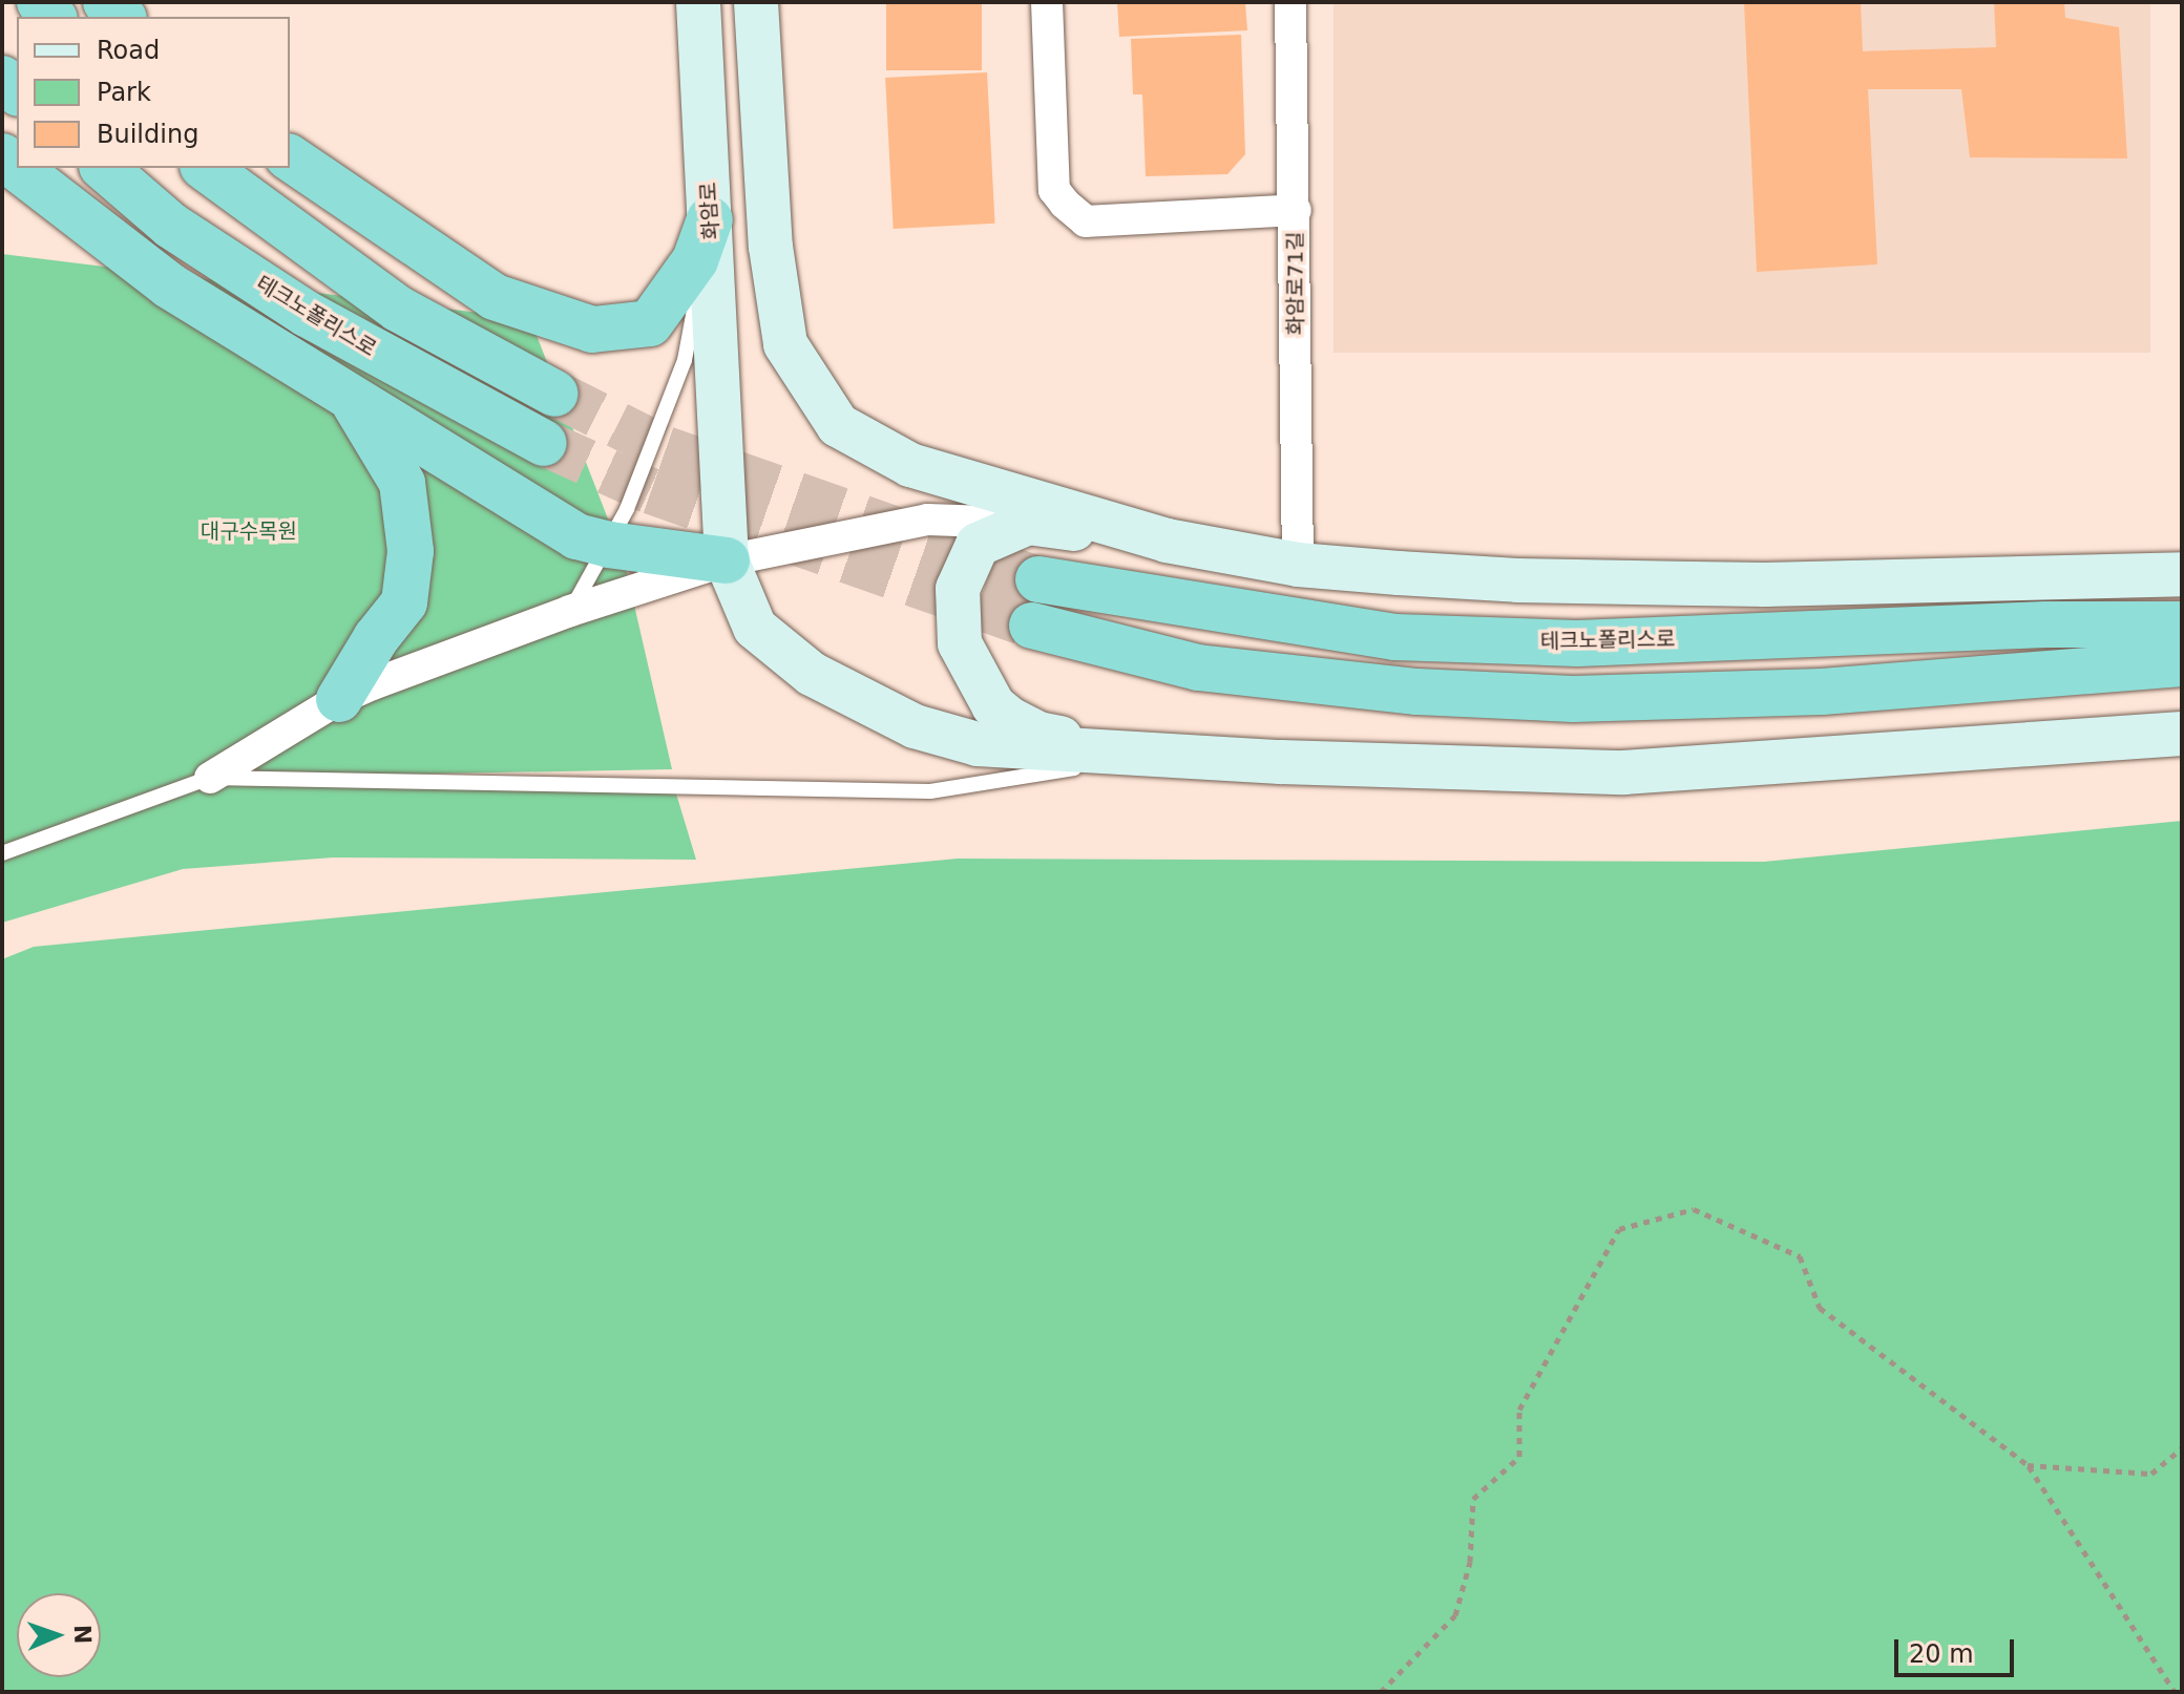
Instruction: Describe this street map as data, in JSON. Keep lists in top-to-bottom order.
{
  "streets": {
    "highway": ["테크노폴리스로"],
    "main road": ["화암로"],
    "street": ["화암로71길"]
  },
  "parks": ["대구수목원"],
  "legend": ["Road", "Park", "Building"],
  "scale_bar": "20 m",
  "north": "right"
}
